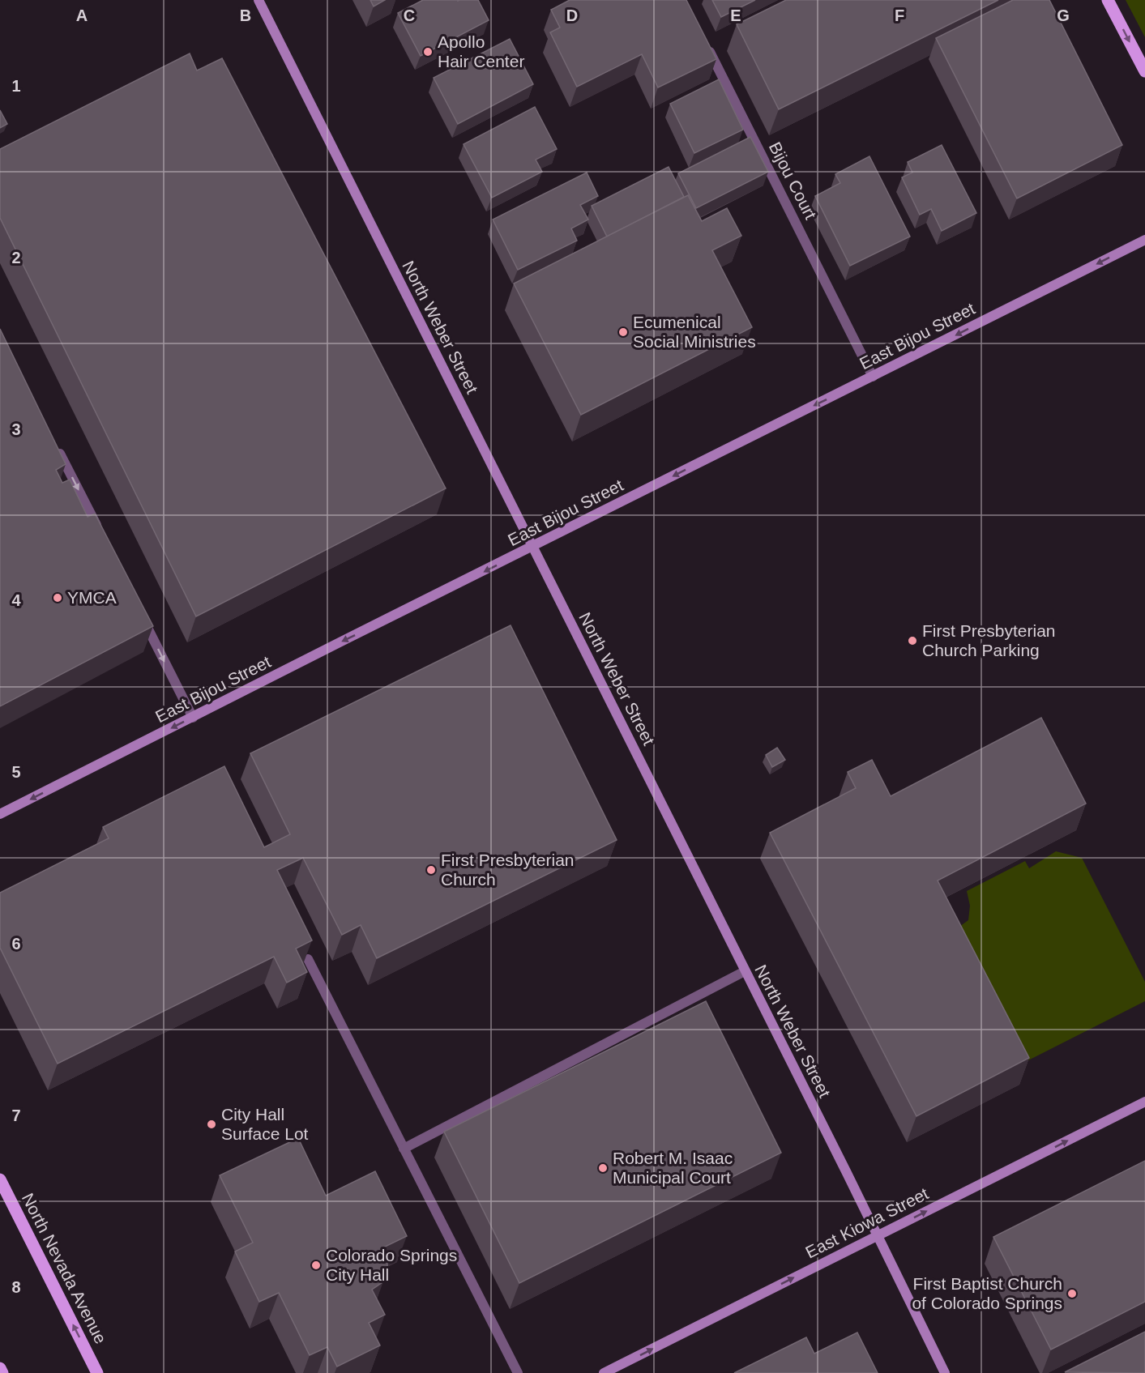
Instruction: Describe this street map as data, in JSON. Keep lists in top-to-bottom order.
{
  "streets": {
    "main road": [
      "North Weber Street",
      "East Bijou Street",
      "East Kiowa Street",
      "North Nevada Avenue"
    ],
    "street": ["Bijou Court"]
  },
  "crossings": [
    ["Bijou Court", "East Bijou Street"],
    ["North Weber Street", "East Bijou Street"],
    ["North Weber Street", "East Kiowa Street"]
  ],
  "one_way": ["East Bijou Street", "East Kiowa Street", "North Nevada Avenue"],
  "places": [
    "Apollo Hair Center",
    "Ecumenical Social Ministries",
    "YMCA",
    "First Presbyterian Church Parking",
    "First Presbyterian Church",
    "City Hall Surface Lot",
    "Robert M. Isaac Municipal Court",
    "Colorado Springs City Hall",
    "First Baptist Church of Colorado Springs"
  ],
  "grid": {
    "columns": [
      "A",
      "B",
      "C",
      "D",
      "E",
      "F",
      "G"
    ],
    "rows": [
      "1",
      "2",
      "3",
      "4",
      "5",
      "6",
      "7",
      "8"
    ]
  }
}
